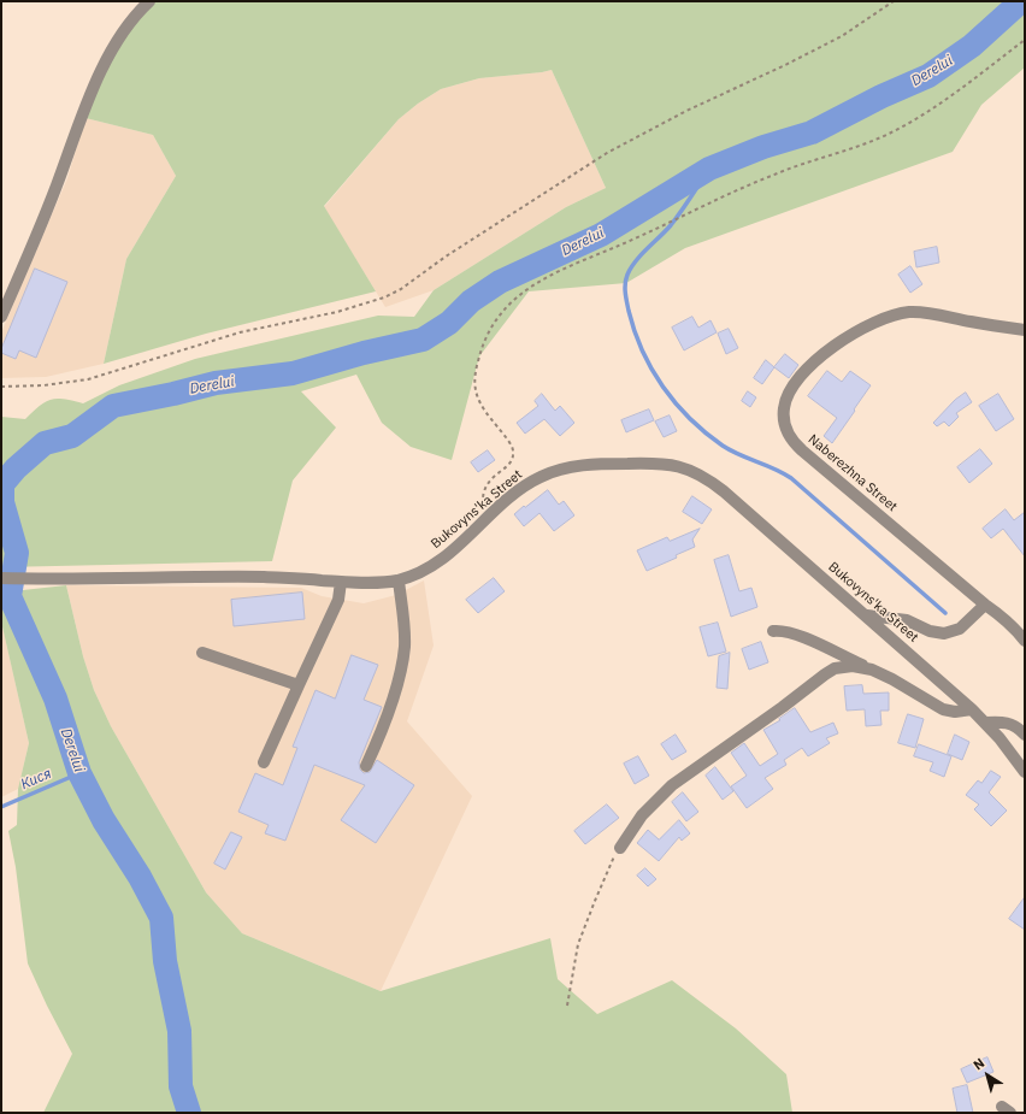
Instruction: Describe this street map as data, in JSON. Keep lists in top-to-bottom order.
{
  "streets": {
    "street": ["Naberezhna Street", "Bukovyns'ka Street"]
  },
  "water": ["Derelui", "Кися"],
  "north": "top left"
}
